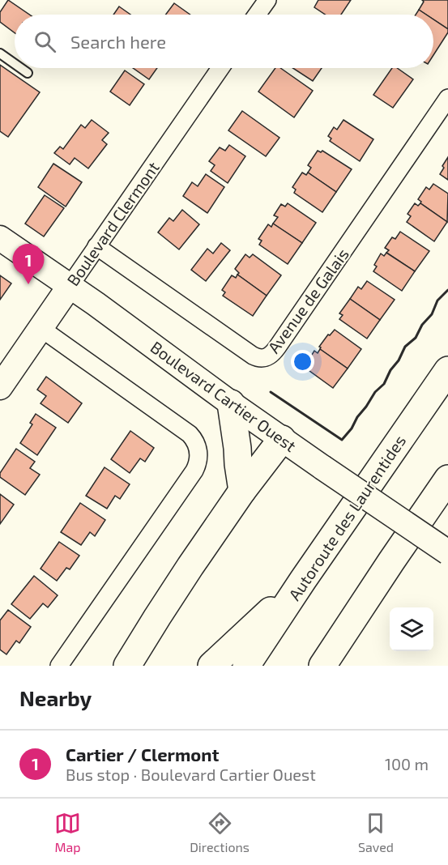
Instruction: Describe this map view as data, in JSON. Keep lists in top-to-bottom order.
{
  "streets": {
    "highway": ["Autoroute des Laurentides"],
    "street": ["Boulevard Clermont", "Avenue de Galais", "Boulevard Cartier Ouest"]
  },
  "crossings": [
    ["Boulevard Clermont", "Avenue de Galais"],
    ["Boulevard Clermont", "Boulevard Cartier Ouest"]
  ],
  "page": {
    "search": "Search here",
    "pins": "1",
    "heading": "Nearby",
    "list": [
      {
        "mark": "1",
        "name": "Cartier / Clermont",
        "note": "Bus stop · Boulevard Cartier Ouest",
        "value": "100 m"
      }
    ],
    "nav": ["Map", "Directions", "Saved"]
  }
}
